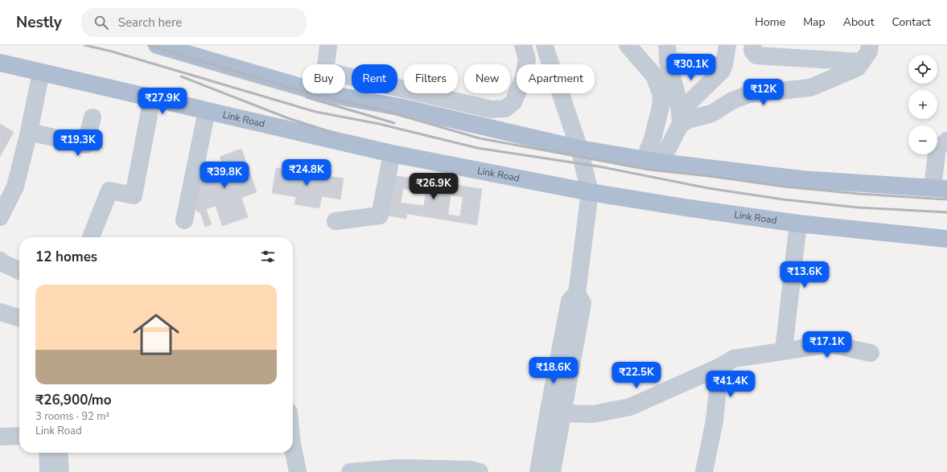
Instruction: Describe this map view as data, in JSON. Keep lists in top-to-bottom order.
{
  "streets": {
    "main road": ["Link Road"]
  },
  "page": {
    "header": "Nestly",
    "search": "Search here",
    "nav": [
      "Home",
      "Map",
      "About",
      "Contact"
    ],
    "price": [
      "₹30.1K",
      "₹12K",
      "₹27.9K",
      "₹19.3K",
      "₹24.8K",
      "₹39.8K",
      "₹26.9K",
      "₹13.6K",
      "₹17.1K",
      "₹18.6K",
      "₹22.5K",
      "₹41.4K"
    ],
    "map_buttons": ["+", "−"],
    "chip": [
      "Buy",
      "Rent",
      "Filters",
      "New",
      "Apartment"
    ],
    "heading": "12 homes",
    "list": [
      {
        "name": "₹26,900/mo",
        "note": "3 rooms · 92 m² · Link Road"
      }
    ]
  }
}
